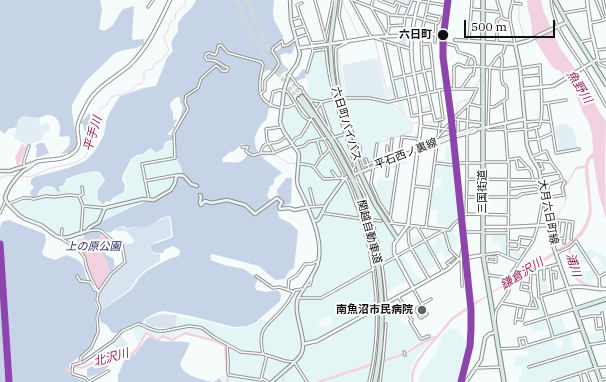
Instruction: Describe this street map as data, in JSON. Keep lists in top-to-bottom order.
{
  "streets": {
    "highway": ["六日町バイパス", "三国街道", "関越自動車道"],
    "main road": ["平石西ノ裏線", "大月六日町線"]
  },
  "crossings": [
    ["六日町バイパス", "平石西ノ裏線"]
  ],
  "water": [
    "魚野川",
    "平手川",
    "浦川",
    "鎌倉沢川",
    "北沢川"
  ],
  "parks": ["上の原公園"],
  "places": ["六日町", "南魚沼市民病院"],
  "scale_bar": "500 m"
}
